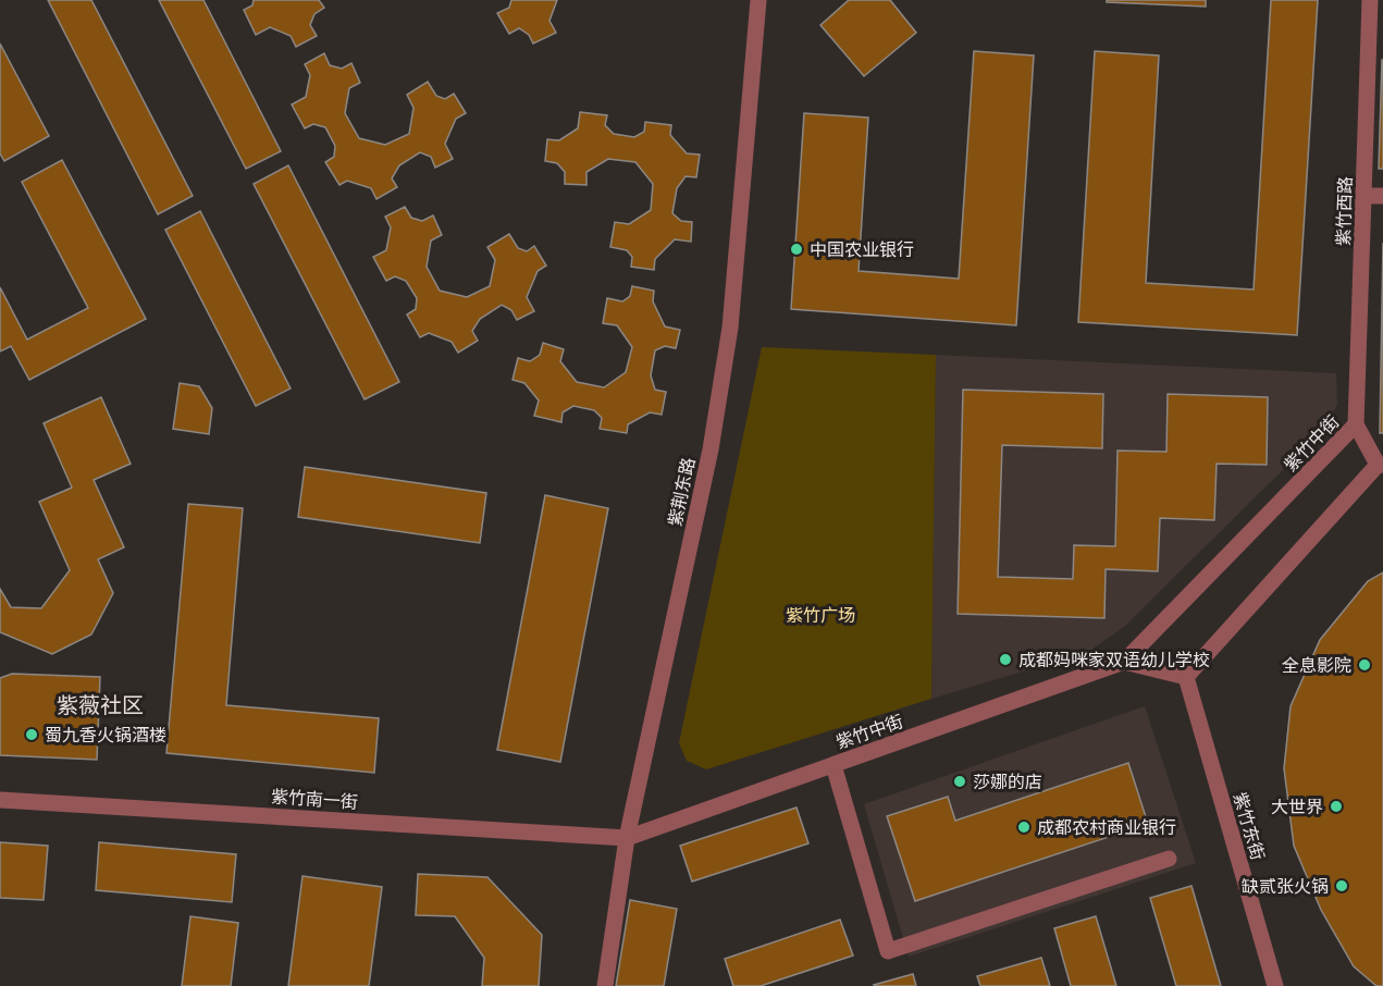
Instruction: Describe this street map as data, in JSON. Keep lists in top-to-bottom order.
{
  "streets": {
    "street": [
      "紫竹西路",
      "紫竹中街",
      "紫荆东路",
      "紫竹南一街",
      "紫竹东街"
    ]
  },
  "crossings": [
    ["紫竹西路", "紫竹中街"],
    ["紫竹中街", "紫荆东路"],
    ["紫竹中街", "紫竹南一街"],
    ["紫竹中街", "紫竹东街"],
    ["紫荆东路", "紫竹南一街"]
  ],
  "districts": ["紫薇社区"],
  "parks": ["紫竹广场"],
  "places": [
    "中国农业银行",
    "成都妈咪家双语幼儿学校",
    "全息影院",
    "蜀九香火锅酒楼",
    "莎娜的店",
    "大世界",
    "成都农村商业银行",
    "缺贰张火锅"
  ]
}
